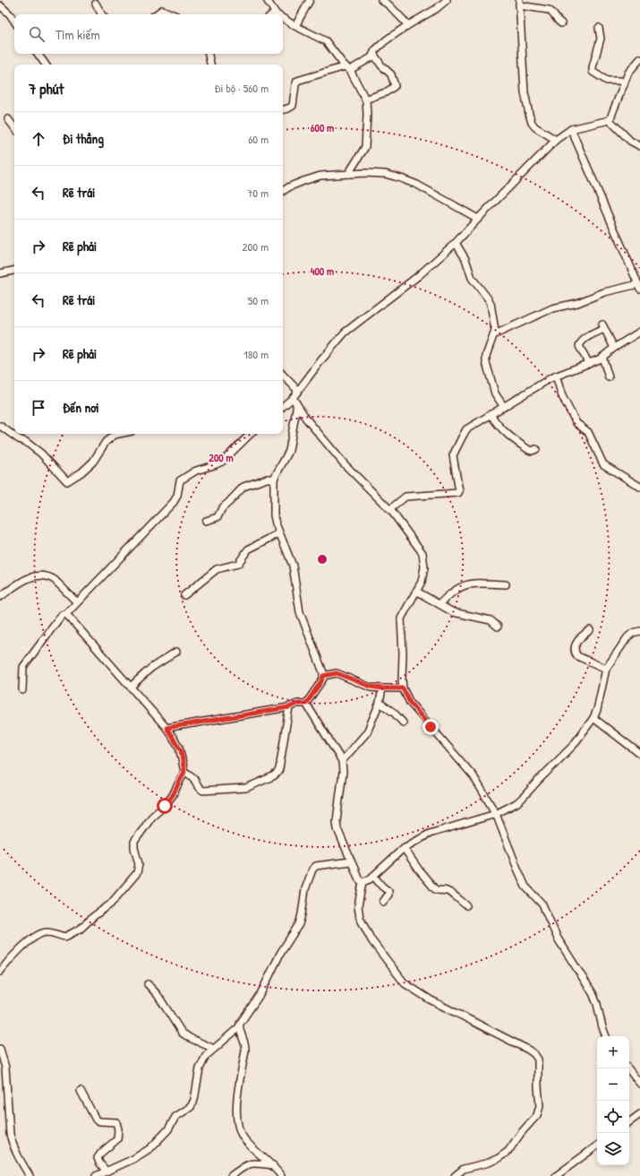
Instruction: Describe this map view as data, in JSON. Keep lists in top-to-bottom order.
{
  "page": {
    "search": "Tìm kiếm",
    "heading": ["7 phút", "Đi bộ · 560 m"],
    "list": [
      ["Đi thẳng", "60 m"],
      ["Rẽ trái", "70 m"],
      ["Rẽ phải", "200 m"],
      ["Rẽ trái", "50 m"],
      ["Rẽ phải", "180 m"],
      "Đến nơi"
    ],
    "map_buttons": ["+", "−"]
  },
  "rings": ["600 m", "400 m", "200 m"]
}
